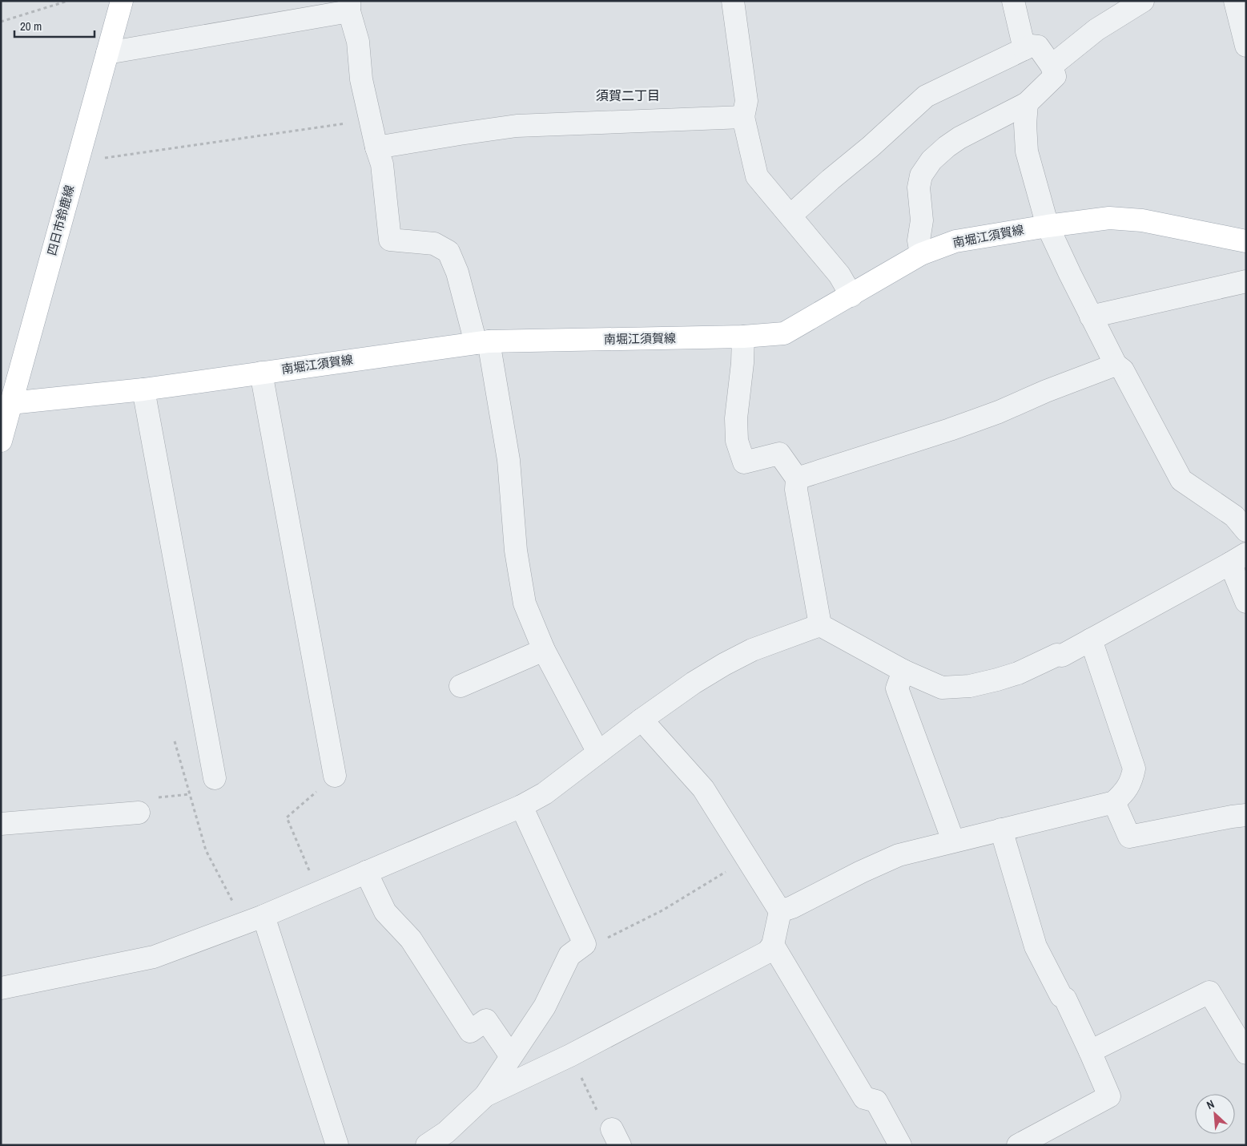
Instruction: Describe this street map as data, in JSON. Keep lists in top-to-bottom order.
{
  "streets": {
    "main road": ["四日市鈴鹿線", "南堀江須賀線"]
  },
  "crossings": [
    ["四日市鈴鹿線", "南堀江須賀線"]
  ],
  "districts": ["須賀二丁目"],
  "scale_bar": "20 m",
  "north": "top left"
}
